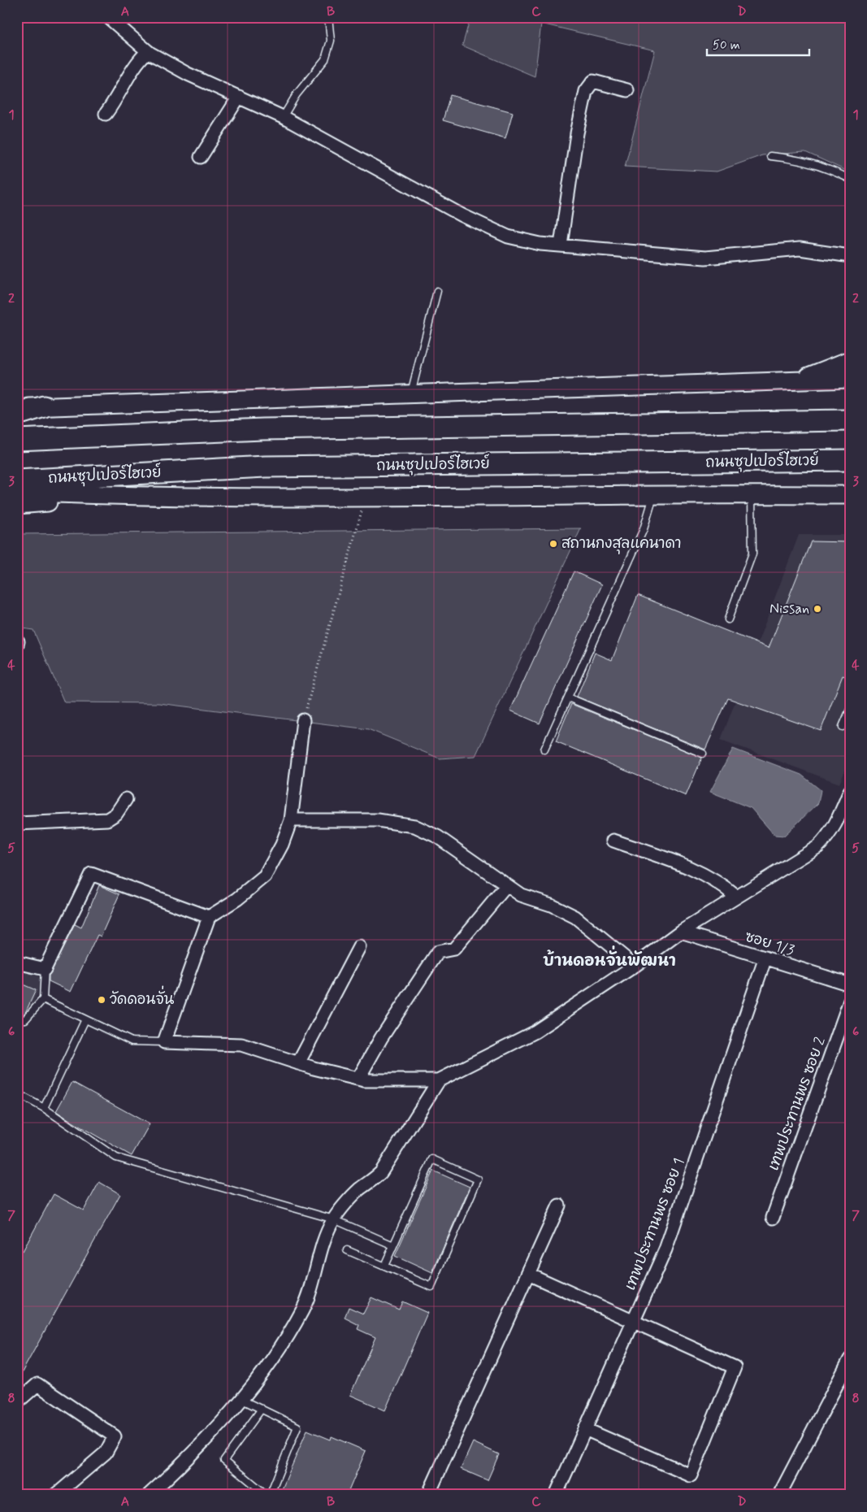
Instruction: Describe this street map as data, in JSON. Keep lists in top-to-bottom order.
{
  "streets": {
    "highway": ["ถนนซุปเปอร์ไฮเวย์"],
    "street": ["ซอย 1/3", "เทพประทานพร ซอย 2", "เทพประทานพร ซอย 1"]
  },
  "crossings": [
    ["ซอย 1/3", "เทพประทานพร ซอย 1"]
  ],
  "districts": ["บ้านดอนจั่นพัฒนา"],
  "places": ["สถานกงสุลแคนาดา", "Nissan", "วัดดอนจั่น"],
  "scale_bar": "50 m",
  "grid": {
    "columns": [
      "A",
      "B",
      "C",
      "D"
    ],
    "rows": [
      "1",
      "2",
      "3",
      "4",
      "5",
      "6",
      "7",
      "8"
    ]
  }
}
